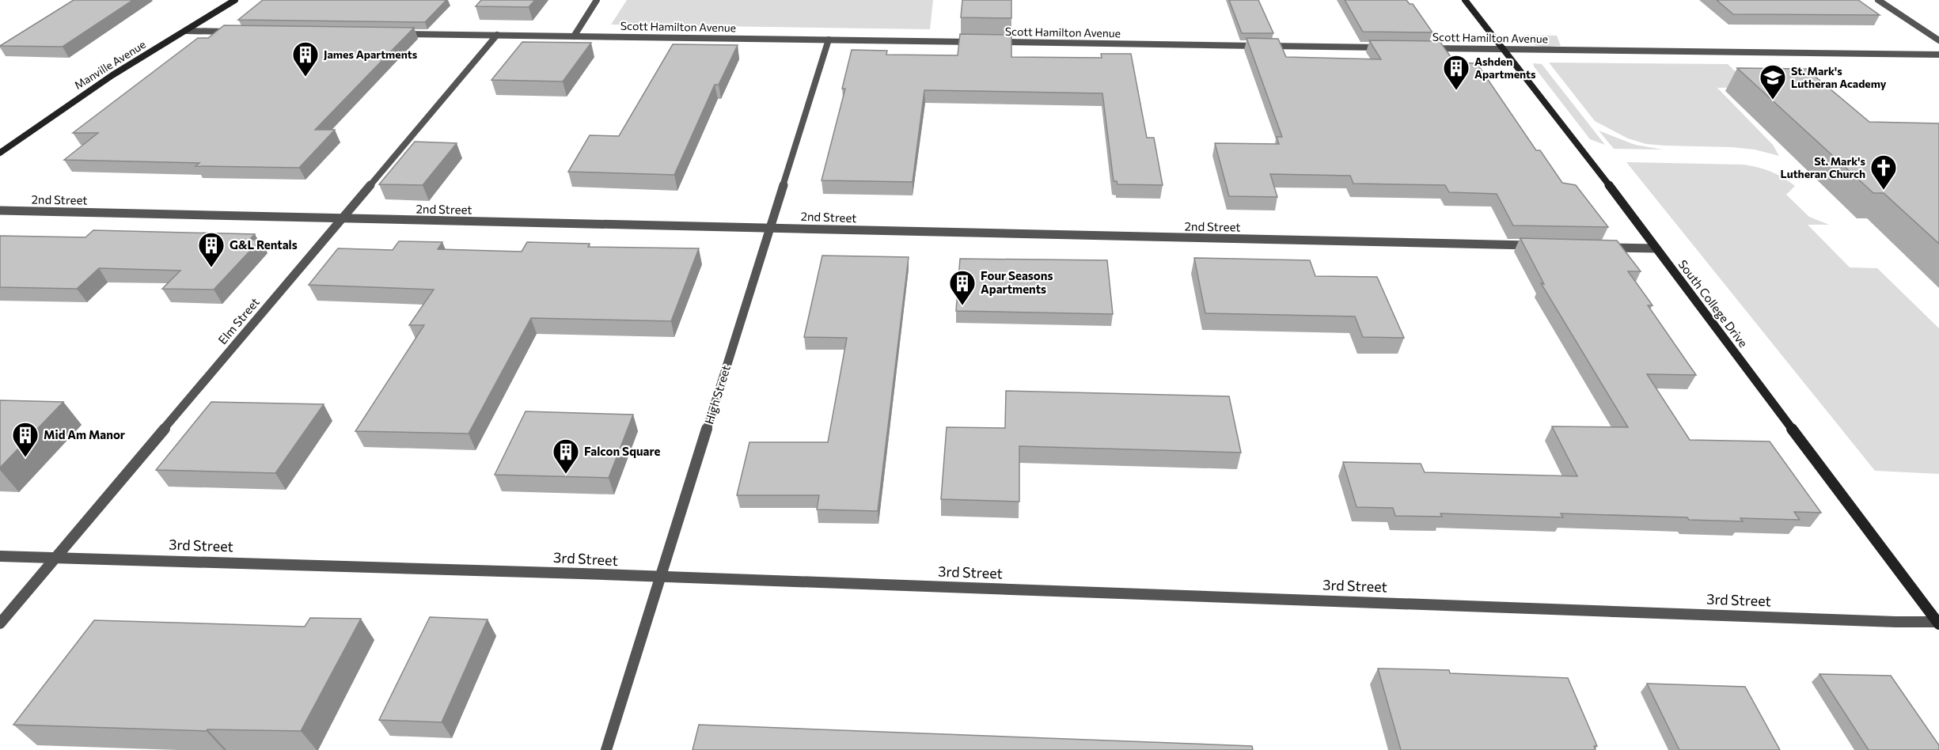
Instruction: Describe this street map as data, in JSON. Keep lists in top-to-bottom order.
{
  "streets": {
    "street": [
      "Scott Hamilton Avenue",
      "Manville Avenue",
      "2nd Street",
      "South College Drive",
      "Elm Street",
      "High Street",
      "3rd Street"
    ]
  },
  "crossings": [
    ["Scott Hamilton Avenue", "South College Drive"],
    ["Scott Hamilton Avenue", "Elm Street"],
    ["Scott Hamilton Avenue", "High Street"],
    ["2nd Street", "Elm Street"],
    ["2nd Street", "High Street"],
    ["South College Drive", "3rd Street"],
    ["Elm Street", "3rd Street"],
    ["High Street", "3rd Street"]
  ],
  "places": {
    "building": [
      "James Apartments",
      "Ashden Apartments",
      "G&L Rentals",
      "Four Seasons Apartments",
      "Mid Am Manor",
      "Falcon Square"
    ],
    "school or university": ["St. Mark's Lutheran Academy"],
    "church": ["St. Mark's Lutheran Church"]
  }
}
